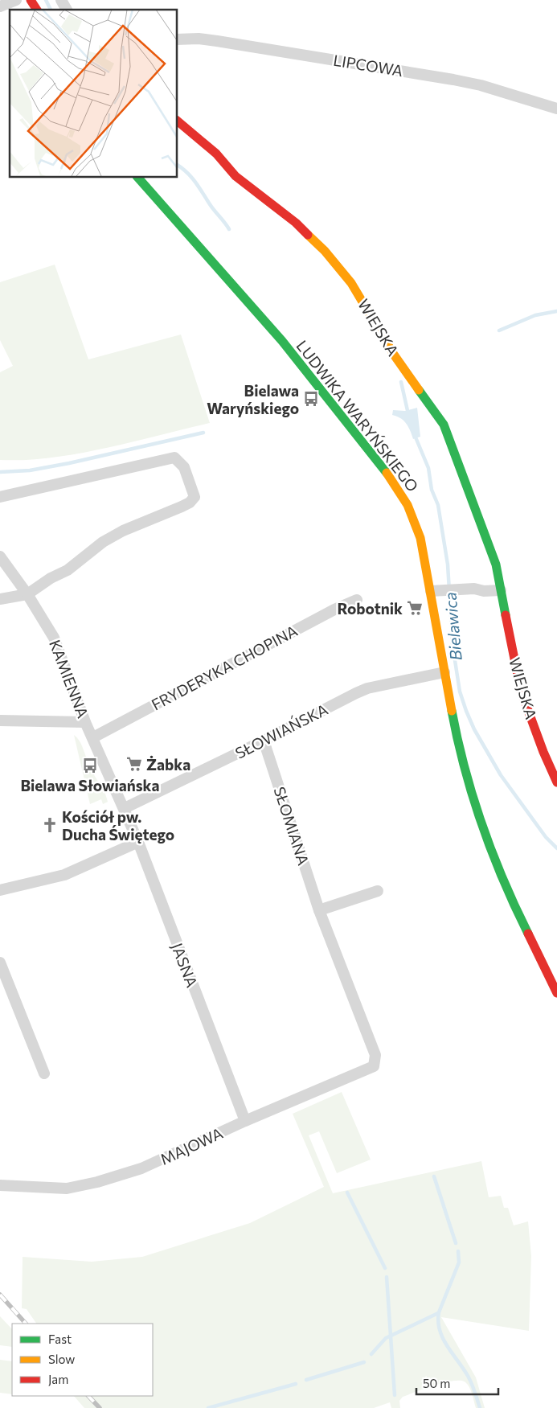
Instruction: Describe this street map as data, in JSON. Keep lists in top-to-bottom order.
{
  "streets": {
    "main road": ["WIEJSKA", "LUDWIKA WARYŃSKIEGO"],
    "street": [
      "LIPCOWA",
      "FRYDERYKA CHOPINA",
      "KAMIENNA",
      "SŁOWIAŃSKA",
      "SŁOMIANA",
      "JASNA",
      "MAJOWA"
    ]
  },
  "crossings": [
    ["LUDWIKA WARYŃSKIEGO", "SŁOWIAŃSKA"],
    ["FRYDERYKA CHOPINA", "KAMIENNA"],
    ["KAMIENNA", "SŁOWIAŃSKA"],
    ["KAMIENNA", "JASNA"],
    ["SŁOWIAŃSKA", "SŁOMIANA"],
    ["SŁOWIAŃSKA", "JASNA"],
    ["SŁOMIANA", "MAJOWA"],
    ["JASNA", "MAJOWA"]
  ],
  "water": ["Bielawica"],
  "places": {
    "bus stop": ["Bielawa Waryńskiego", "Bielawa Słowiańska"],
    "supermarket": ["Robotnik", "Żabka"],
    "church": ["Kościół pw. Ducha Świętego"]
  },
  "legend": ["Fast", "Slow", "Jam"],
  "scale_bar": "50 m"
}
